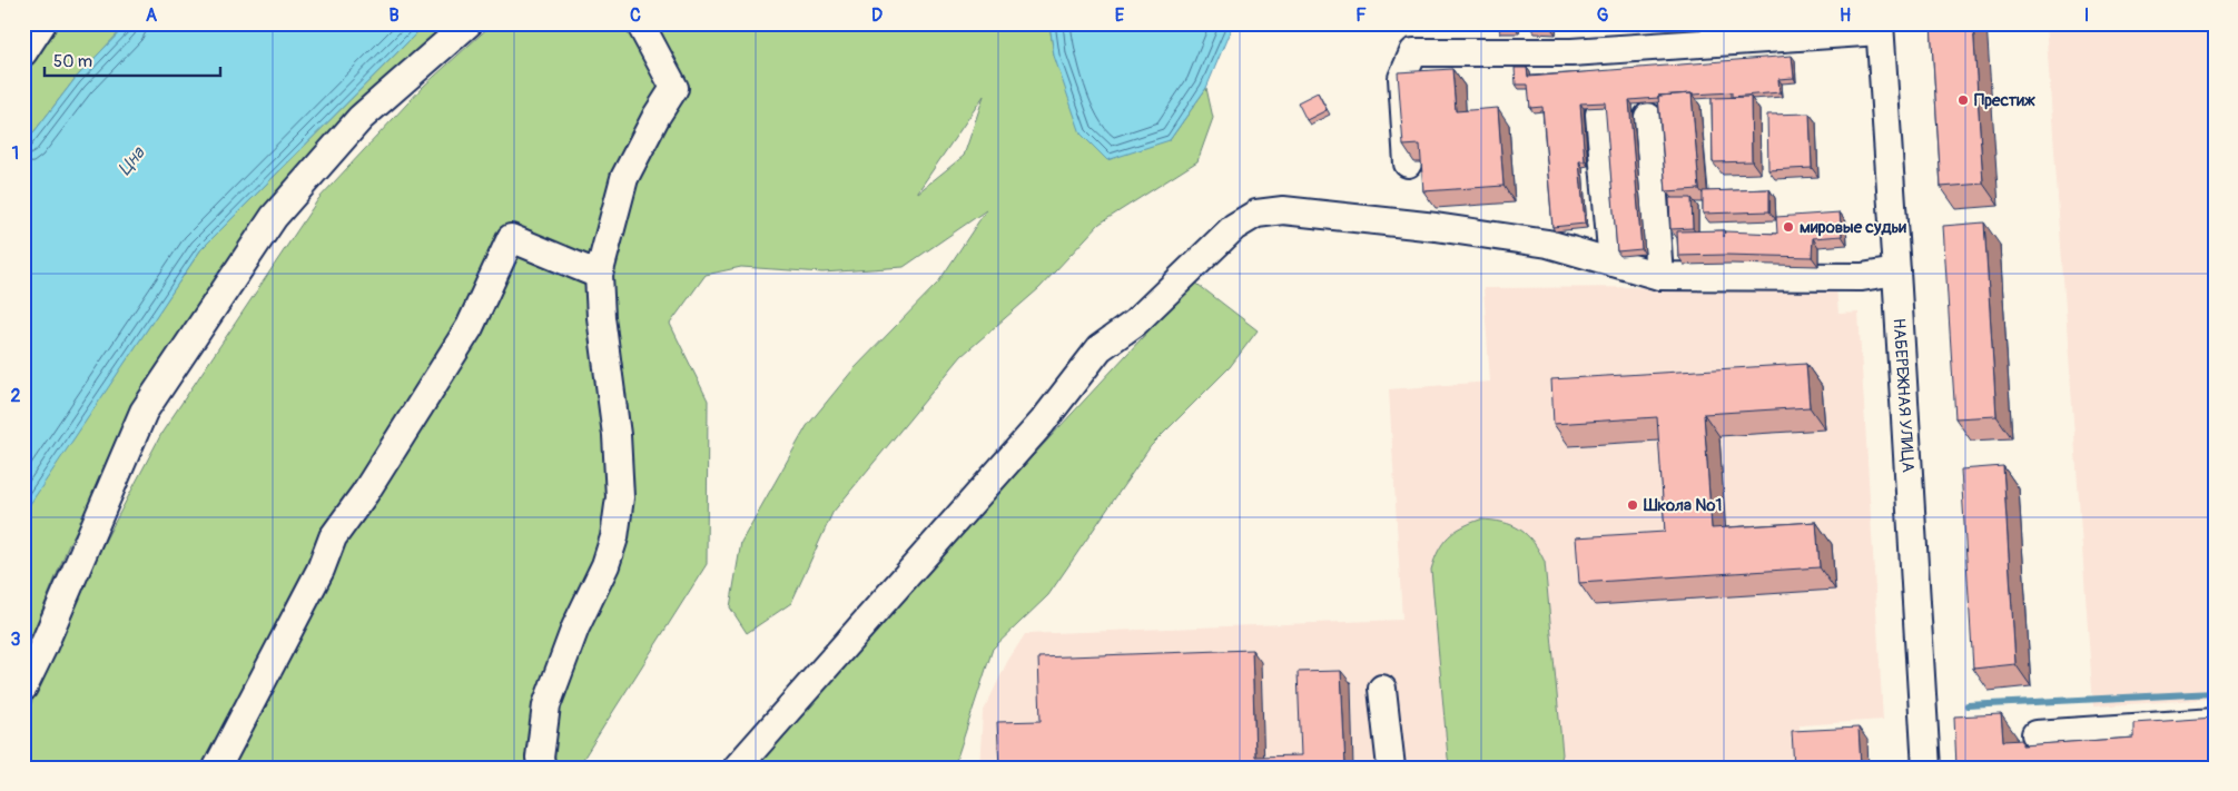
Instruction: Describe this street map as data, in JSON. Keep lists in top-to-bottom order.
{
  "streets": {
    "street": ["НАБЕРЕЖНАЯ УЛИЦА"]
  },
  "water": ["Цна"],
  "places": ["Престиж", "мировые судьи", "Школа №1"],
  "scale_bar": "50 m",
  "grid": {
    "columns": [
      "A",
      "B",
      "C",
      "D",
      "E",
      "F",
      "G",
      "H",
      "I"
    ],
    "rows": ["1", "2", "3"]
  }
}
